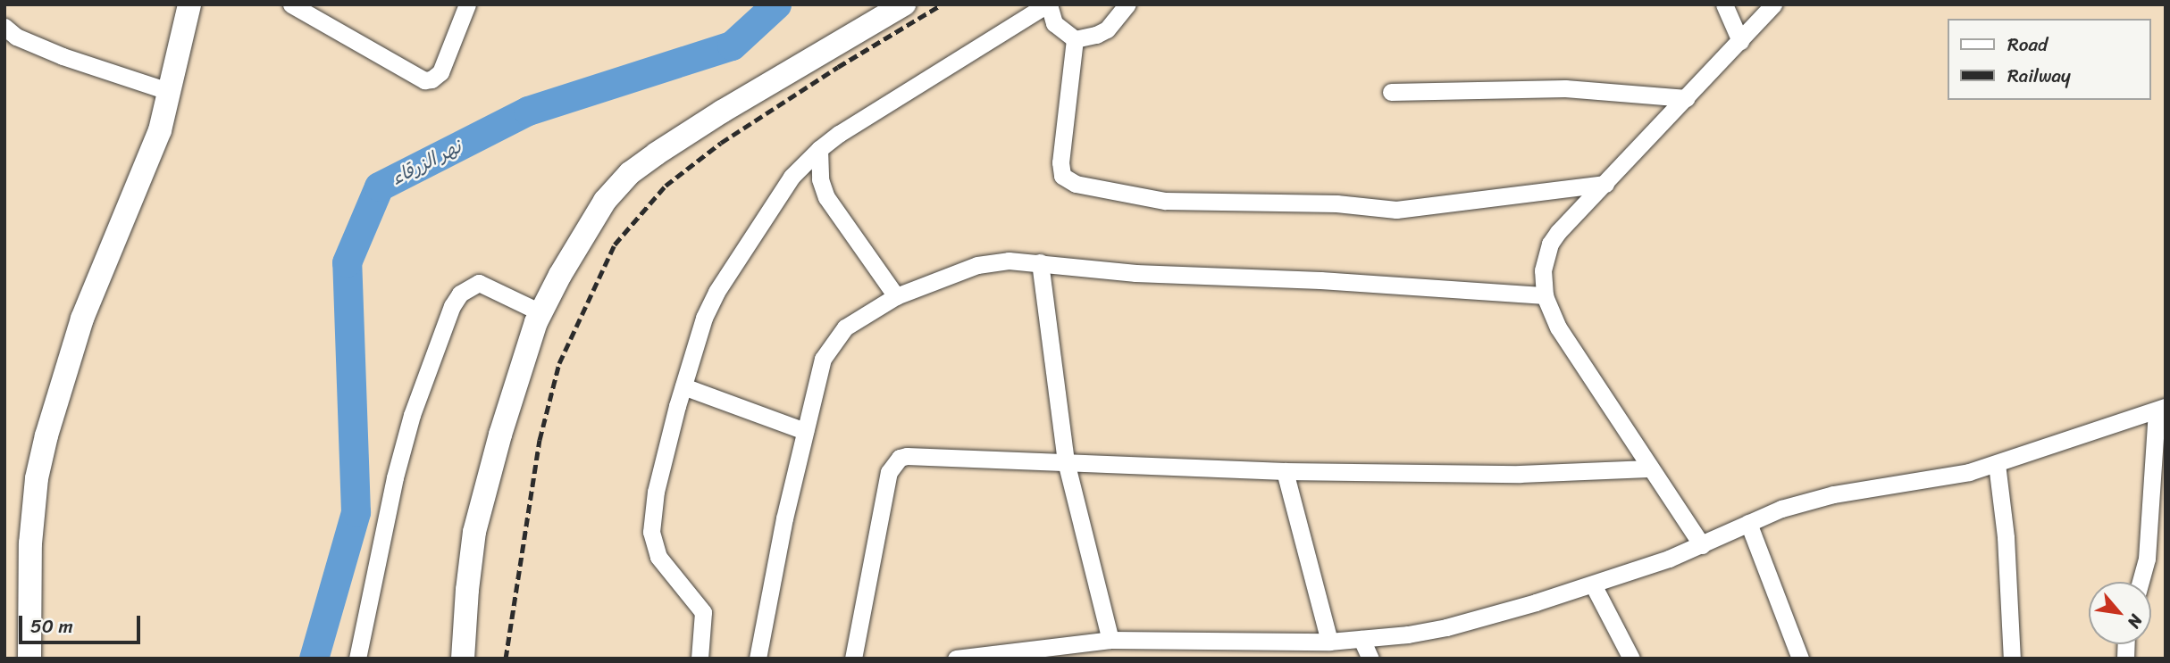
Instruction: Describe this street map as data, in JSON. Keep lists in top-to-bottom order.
{
  "water": ["نهر الزرقاء"],
  "legend": ["Road", "Railway"],
  "scale_bar": "50 m",
  "north": "bottom right"
}
